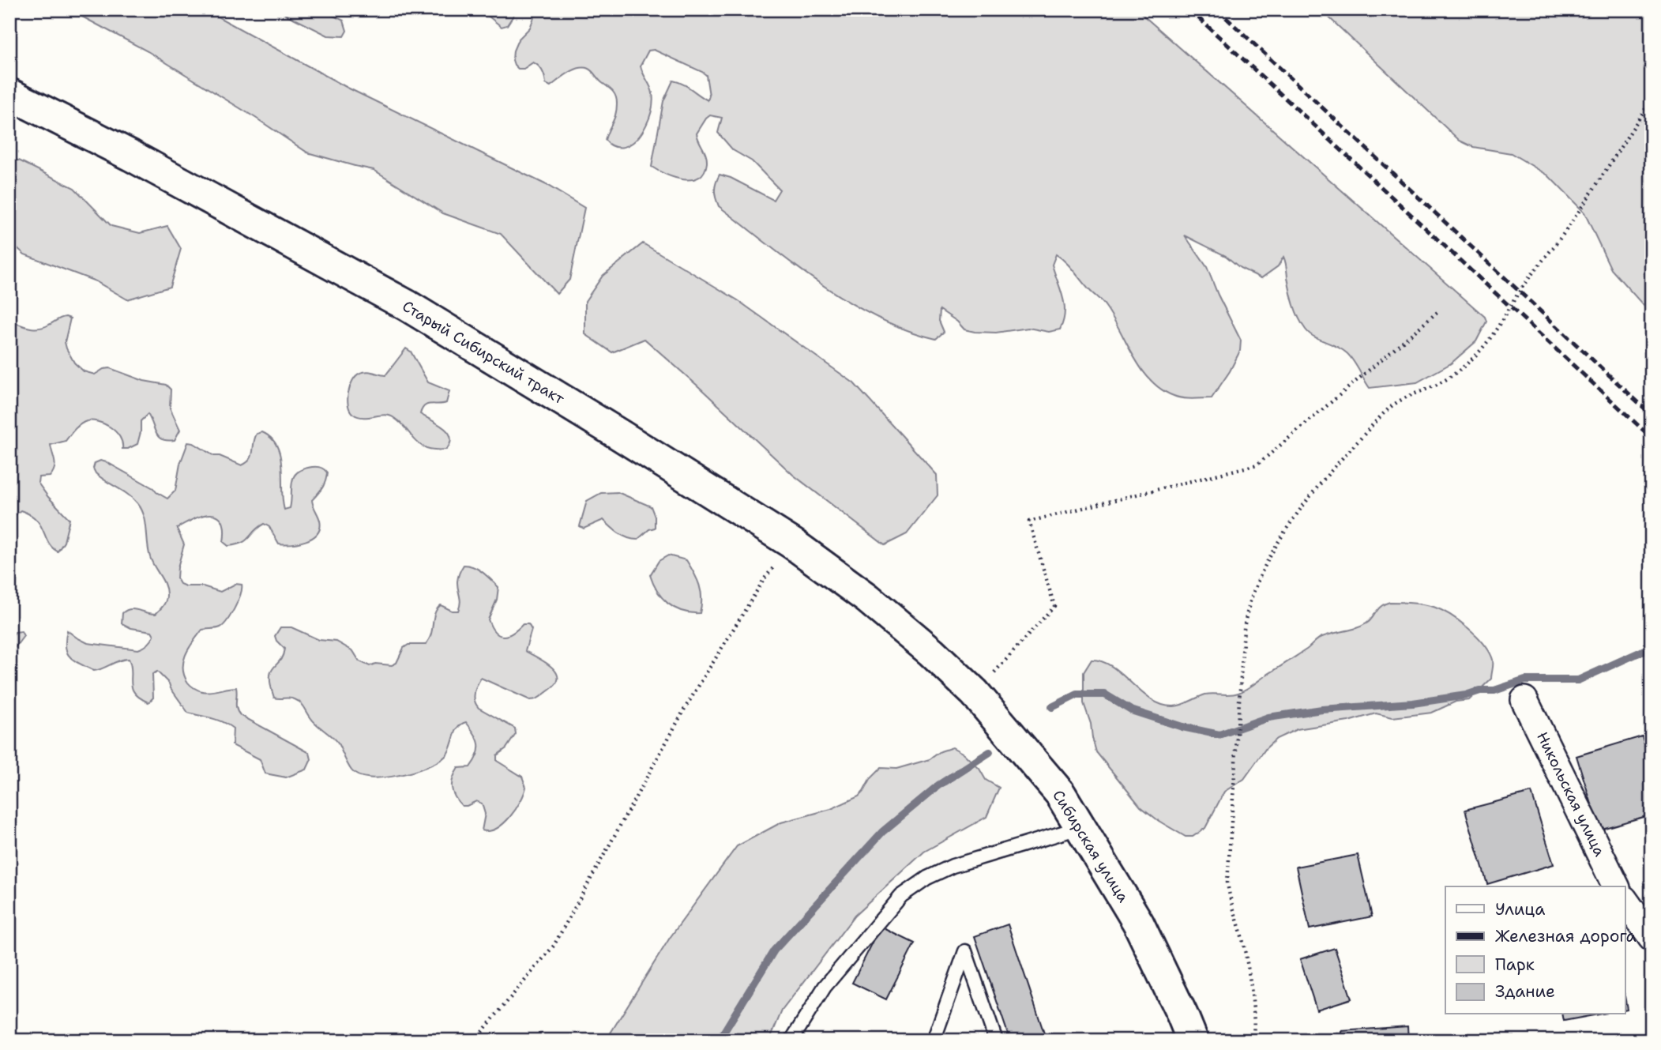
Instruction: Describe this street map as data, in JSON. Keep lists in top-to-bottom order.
{
  "streets": {
    "street": ["Старый Сибирский тракт", "Никольская улица", "Сибирская улица"]
  },
  "crossings": [
    ["Старый Сибирский тракт", "Сибирская улица"]
  ],
  "legend": [
    "Улица",
    "Железная дорога",
    "Парк",
    "Здание"
  ]
}
